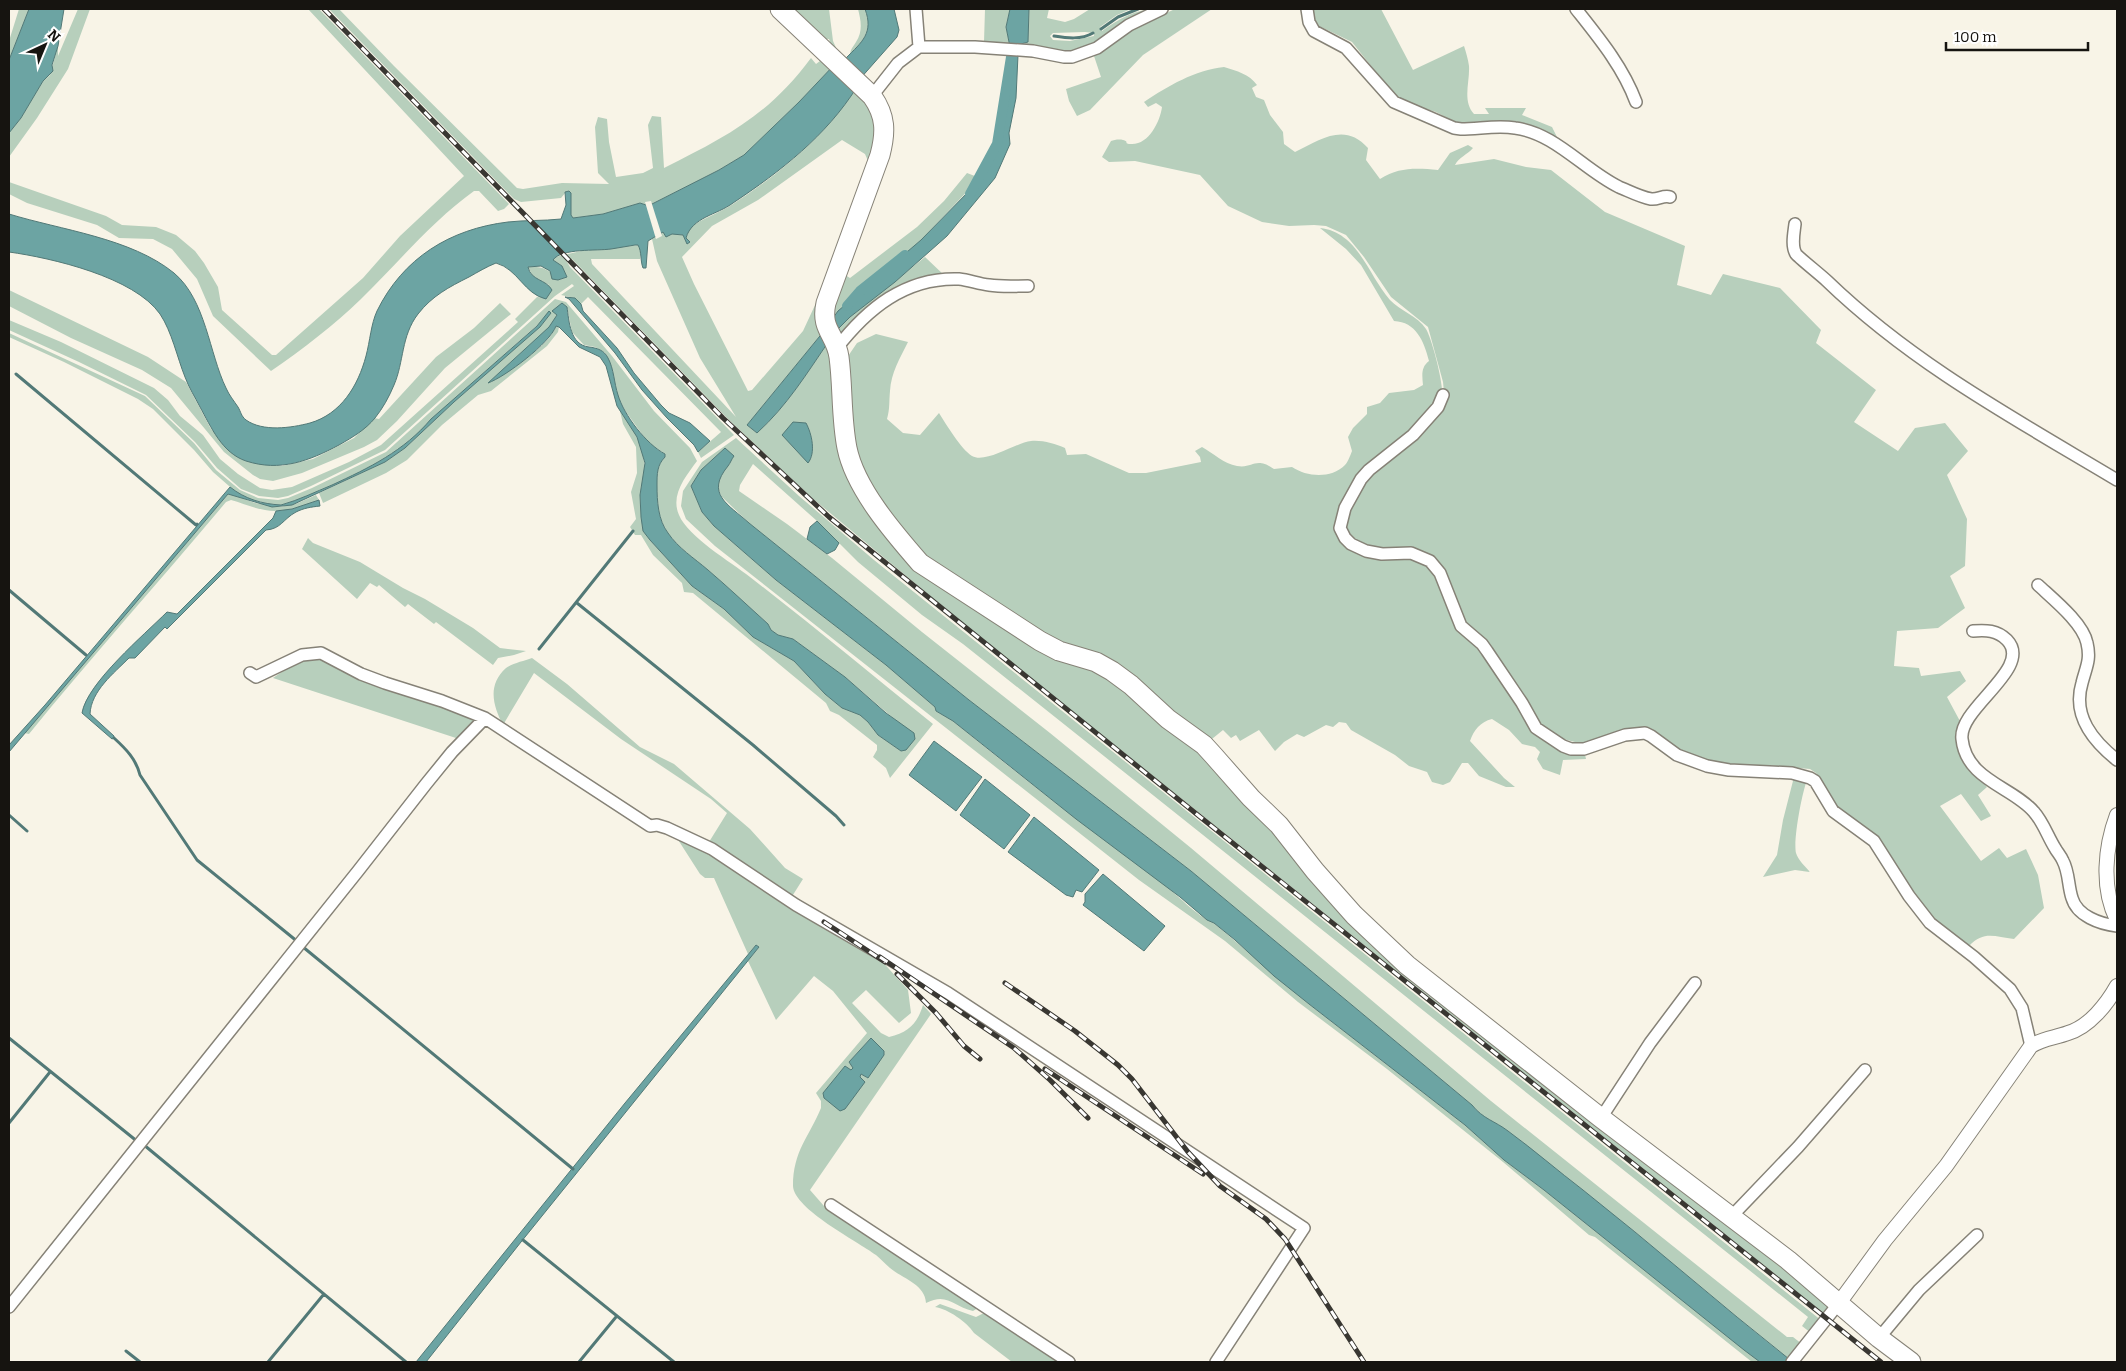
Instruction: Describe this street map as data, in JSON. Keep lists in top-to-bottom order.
{
  "scale_bar": "100 m",
  "north": "top right"
}
